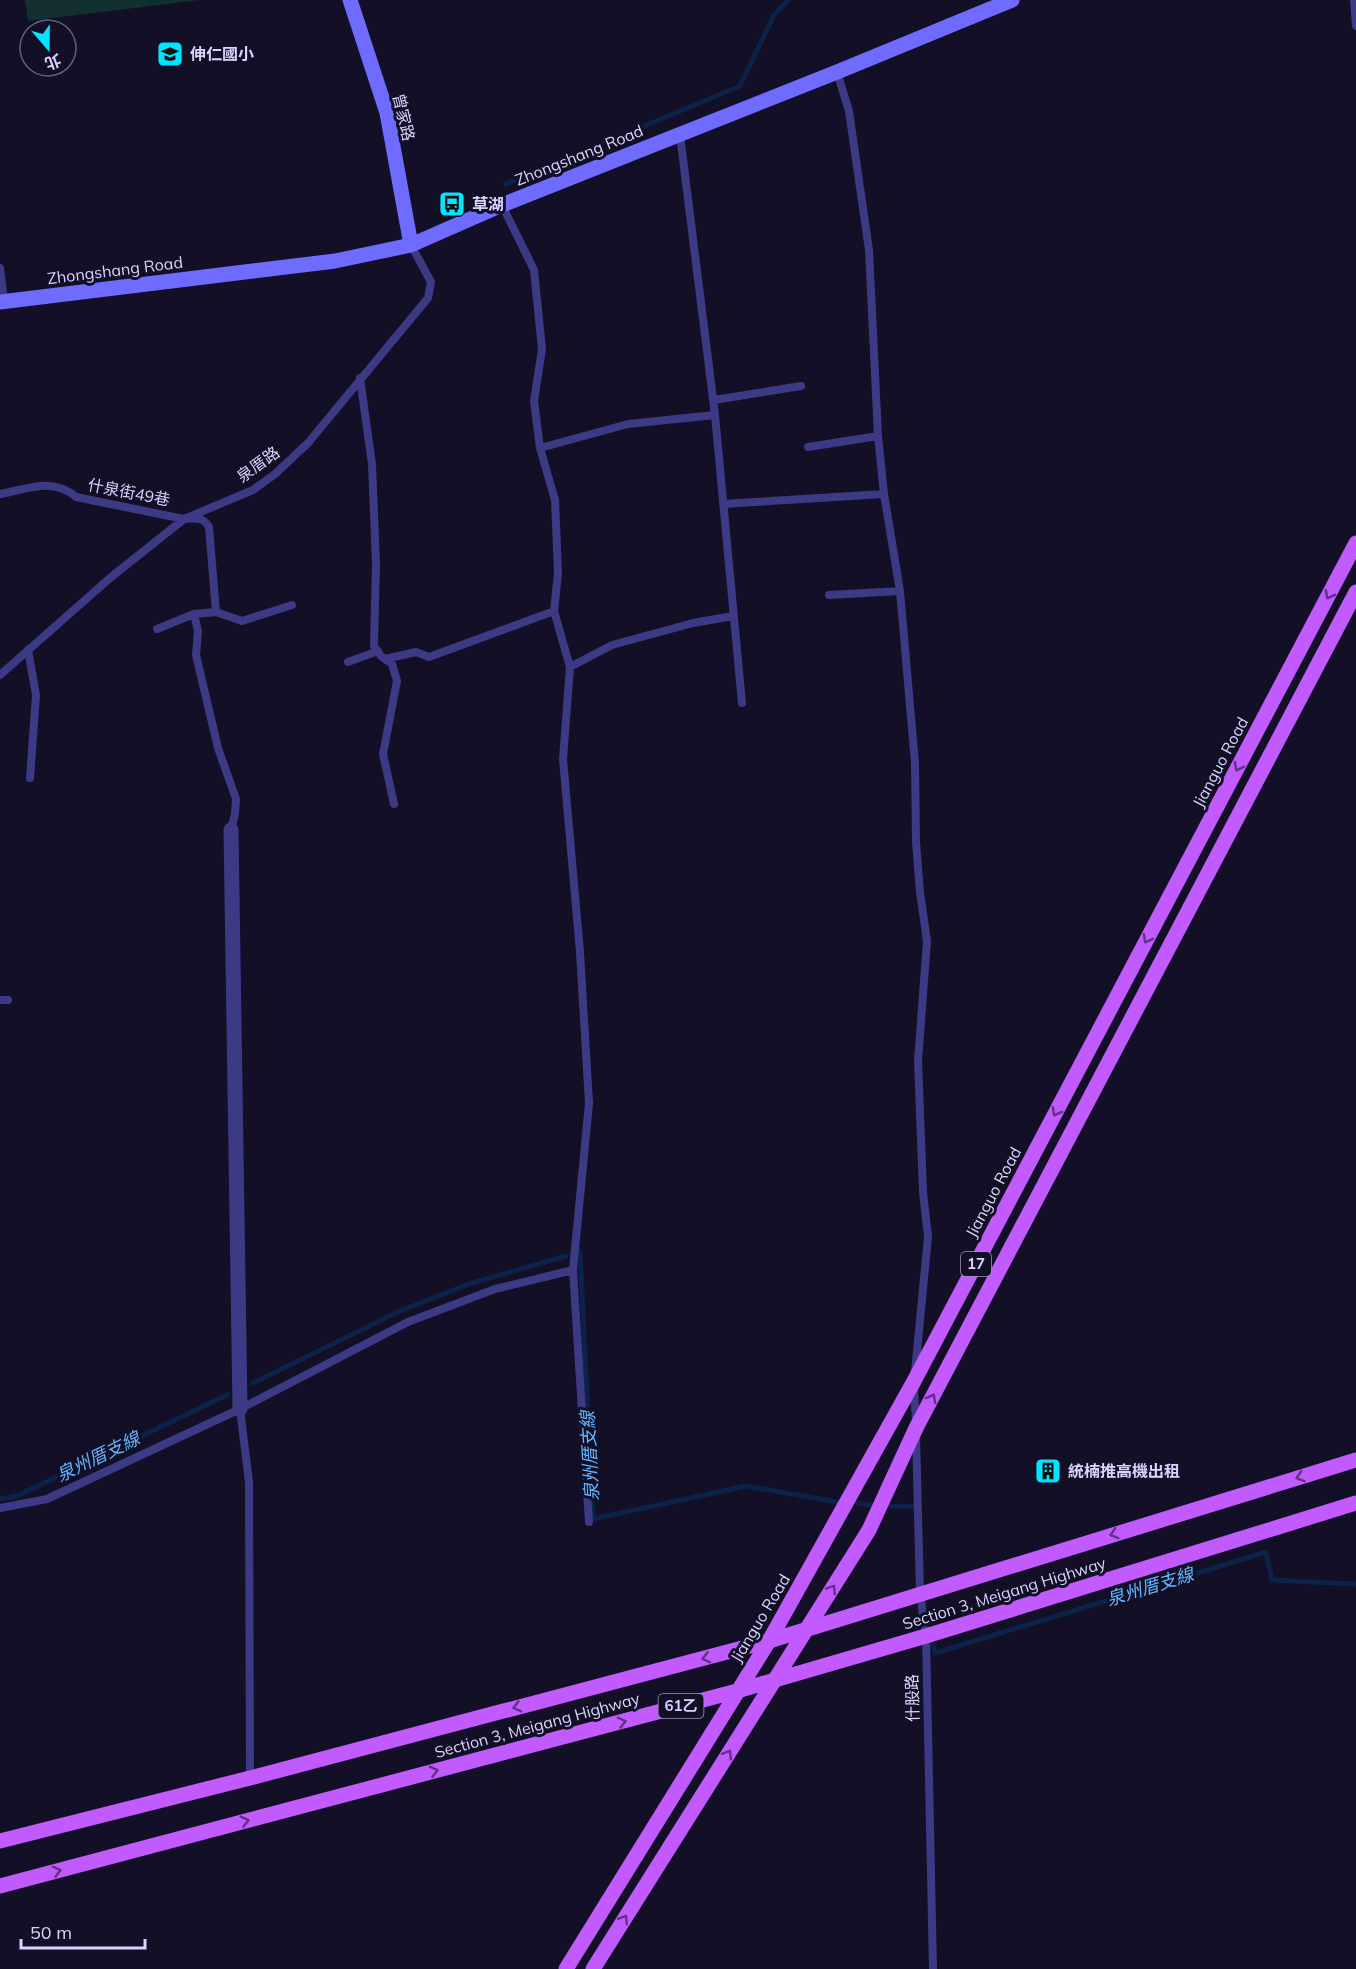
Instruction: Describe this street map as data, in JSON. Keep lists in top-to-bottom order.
{
  "streets": {
    "main road": [
      "Jianguo Road",
      "17",
      "Section 3, Meigang Highway",
      "61乙"
    ],
    "street": ["曾家路", "Zhongshang Road"],
    "lane": ["泉厝路", "什泉街49巷", "什股路"]
  },
  "crossings": [
    ["曾家路", "Zhongshang Road"],
    ["曾家路", "泉厝路"],
    ["Zhongshang Road", "泉厝路"],
    ["Zhongshang Road", "什股路"],
    ["泉厝路", "什泉街49巷"],
    ["Jianguo Road", "Section 3, Meigang Highway"],
    ["Jianguo Road", "什股路"],
    ["17", "Section 3, Meigang Highway"],
    ["17", "什股路"],
    ["Section 3, Meigang Highway", "什股路"]
  ],
  "water": ["泉州厝支線"],
  "places": {
    "school or university": ["伸仁國小"],
    "bus stop": ["草湖"],
    "building": ["統楠推高機出租"]
  },
  "scale_bar": "50 m",
  "north": "bottom"
}
